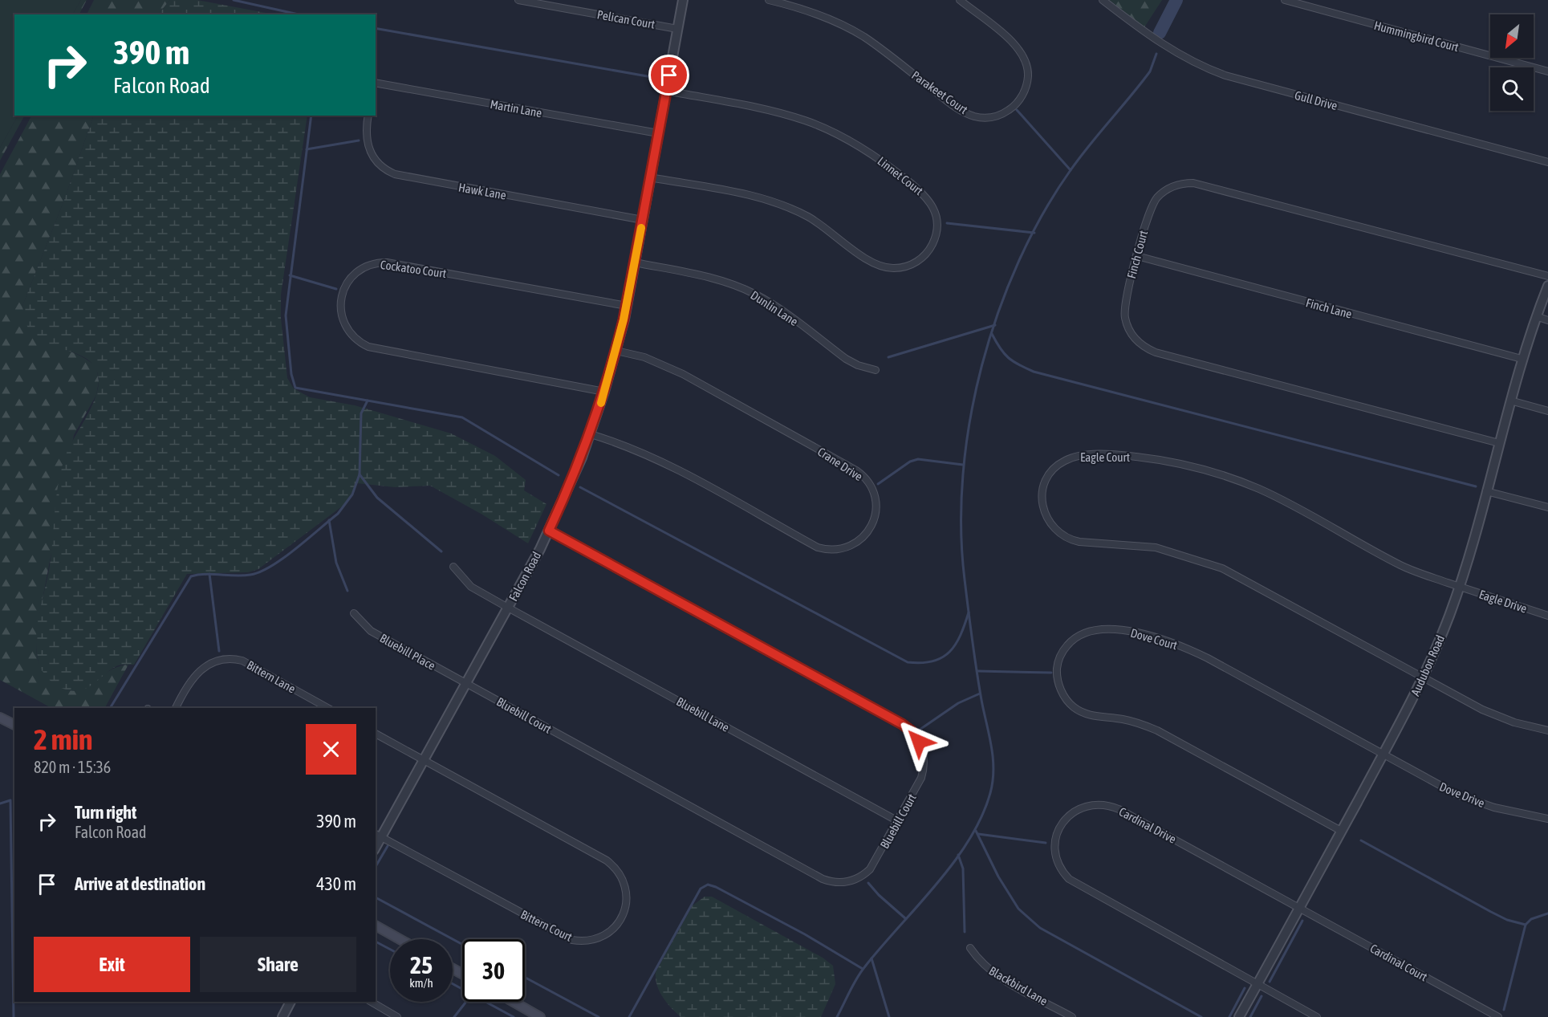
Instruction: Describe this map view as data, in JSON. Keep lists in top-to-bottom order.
{
  "streets": {
    "street": [
      "Pelican Court",
      "Hummingbird Court",
      "Parakeet Court",
      "Gull Drive",
      "Martin Lane",
      "Linnet Court",
      "Hawk Lane",
      "Finch Court",
      "Cockatoo Court",
      "Dunlin Lane",
      "Finch Lane",
      "Eagle Court",
      "Crane Drive",
      "Falcon Road",
      "Eagle Drive",
      "Dove Court",
      "Bluebill Place",
      "Audubon Road",
      "Bittern Lane",
      "Bluebill Lane",
      "Bluebill Court",
      "Dove Drive",
      "Cardinal Drive",
      "Bittern Court",
      "Cardinal Court",
      "Blackbird Lane"
    ]
  },
  "crossings": [
    ["Pelican Court", "Falcon Road"],
    ["Martin Lane", "Falcon Road"],
    ["Linnet Court", "Falcon Road"],
    ["Hawk Lane", "Falcon Road"],
    ["Finch Court", "Finch Lane"],
    ["Finch Court", "Audubon Road"],
    ["Cockatoo Court", "Falcon Road"],
    ["Dunlin Lane", "Falcon Road"],
    ["Finch Lane", "Audubon Road"],
    ["Eagle Court", "Eagle Drive"],
    ["Eagle Court", "Audubon Road"],
    ["Crane Drive", "Falcon Road"],
    ["Falcon Road", "Bluebill Place"],
    ["Falcon Road", "Bluebill Lane"],
    ["Falcon Road", "Bluebill Court"],
    ["Falcon Road", "Bittern Court"],
    ["Eagle Drive", "Audubon Road"],
    ["Dove Court", "Audubon Road"],
    ["Dove Court", "Dove Drive"],
    ["Bluebill Place", "Bluebill Court"],
    ["Audubon Road", "Dove Drive"],
    ["Audubon Road", "Cardinal Drive"],
    ["Audubon Road", "Cardinal Court"],
    ["Bluebill Lane", "Bluebill Court"],
    ["Cardinal Drive", "Cardinal Court"]
  ],
  "north": "bottom left",
  "page": {
    "turn": ["390 m", "Falcon Road"],
    "heading": ["2 min", "820 m · 15:36"],
    "list": [
      {
        "name": "Turn right",
        "note": "Falcon Road",
        "value": "390 m"
      },
      {
        "name": "Arrive at destination",
        "value": "430 m"
      }
    ],
    "buttons": ["Exit", "Share"],
    "speed": "25 km/h",
    "limit": "30"
  }
}
